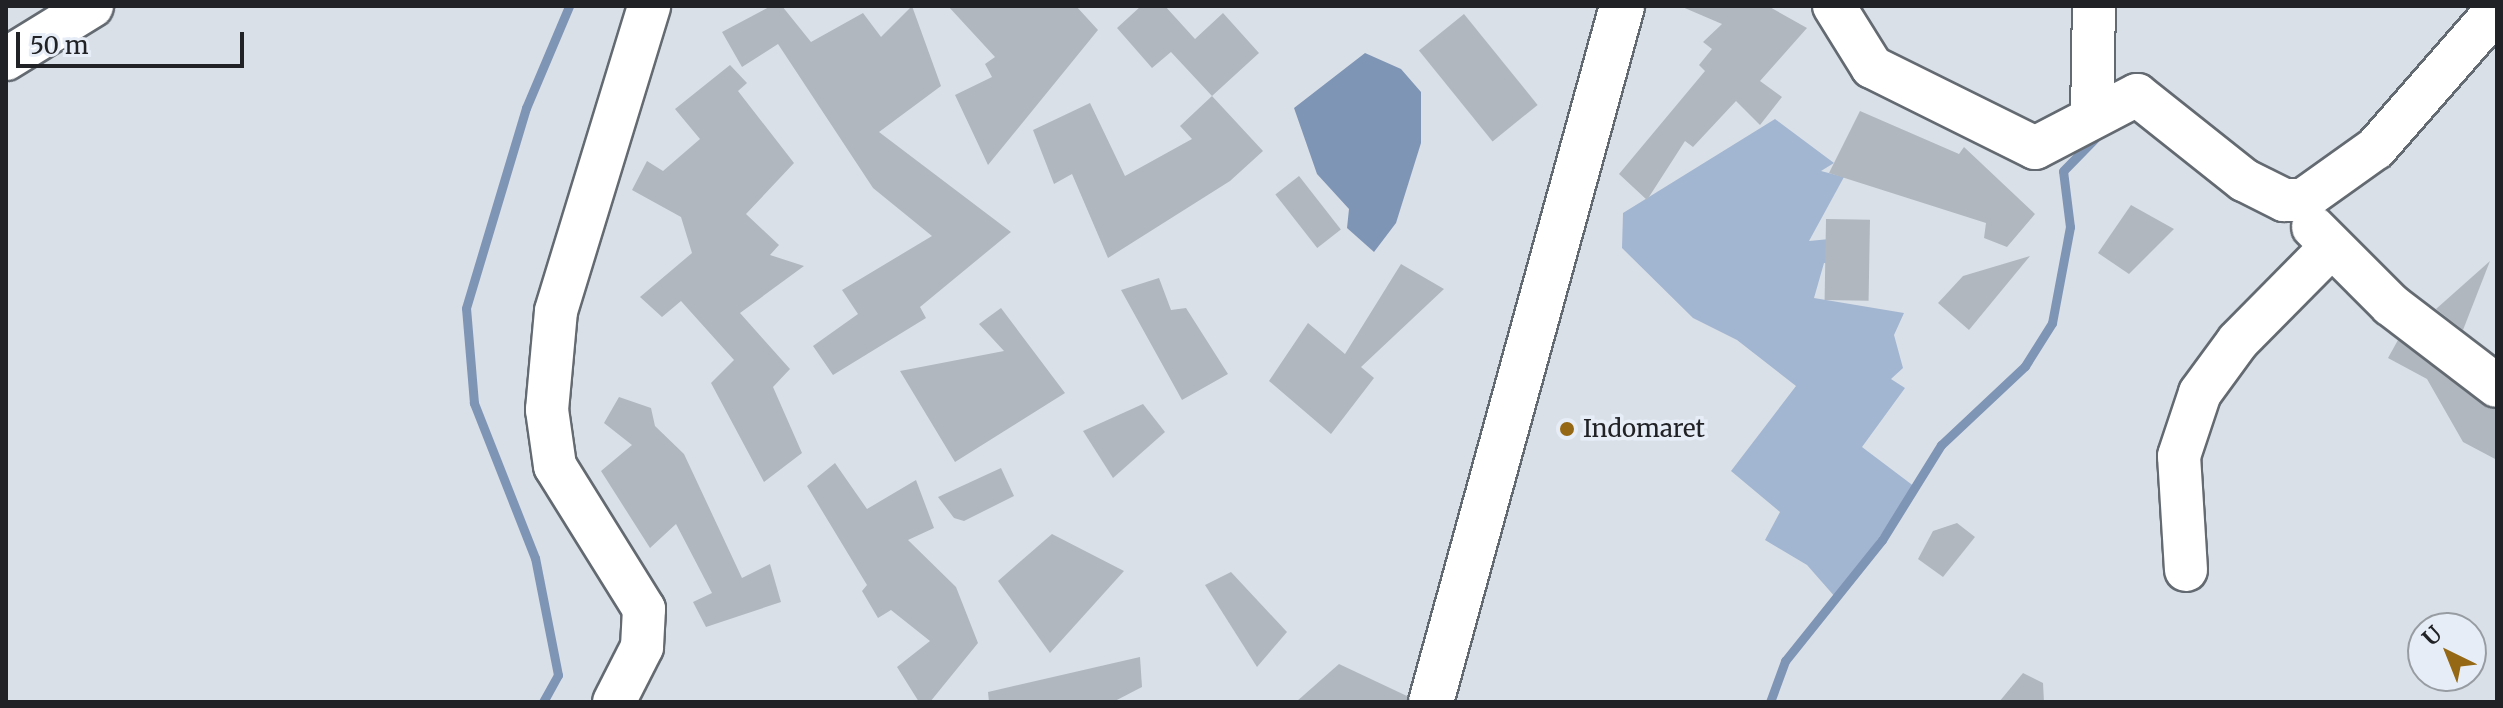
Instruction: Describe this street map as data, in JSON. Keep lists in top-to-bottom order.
{
  "places": ["Indomaret"],
  "scale_bar": "50 m",
  "north": "top left"
}
